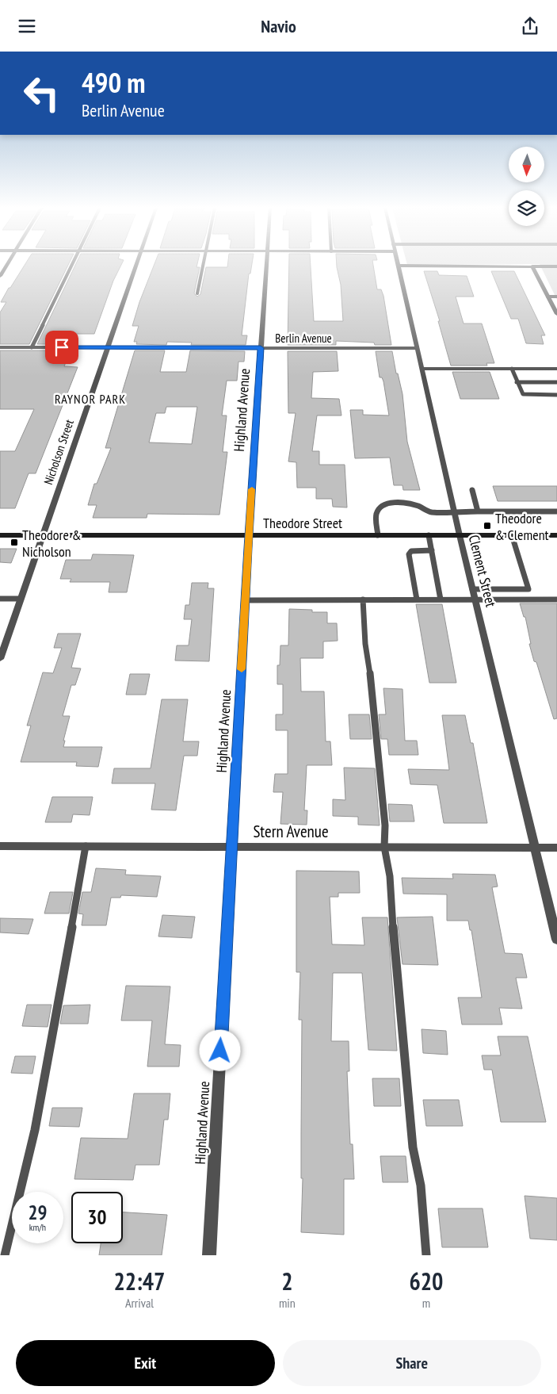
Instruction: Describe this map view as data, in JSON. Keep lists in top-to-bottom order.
{
  "streets": {
    "main road": ["Theodore Street"],
    "street": [
      "Berlin Avenue",
      "Highland Avenue",
      "Nicholson Street",
      "Clement Street",
      "Stern Avenue"
    ]
  },
  "crossings": [
    ["Berlin Avenue", "Highland Avenue"],
    ["Berlin Avenue", "Nicholson Street"],
    ["Berlin Avenue", "Clement Street"],
    ["Highland Avenue", "Theodore Street"],
    ["Highland Avenue", "Stern Avenue"],
    ["Nicholson Street", "Theodore Street"],
    ["Theodore Street", "Clement Street"],
    ["Clement Street", "Stern Avenue"]
  ],
  "districts": ["RAYNOR PARK"],
  "places": {
    "transit": ["Theodore & Clement", "Theodore & Nicholson"]
  },
  "north": "bottom",
  "page": {
    "header": "Navio",
    "turn": ["490 m", "Berlin Avenue"],
    "speed": "29 km/h",
    "limit": "30",
    "eta": [
      "22:47",
      "Arrival",
      "2",
      "min",
      "620",
      "m"
    ],
    "buttons": ["Exit", "Share"]
  }
}
